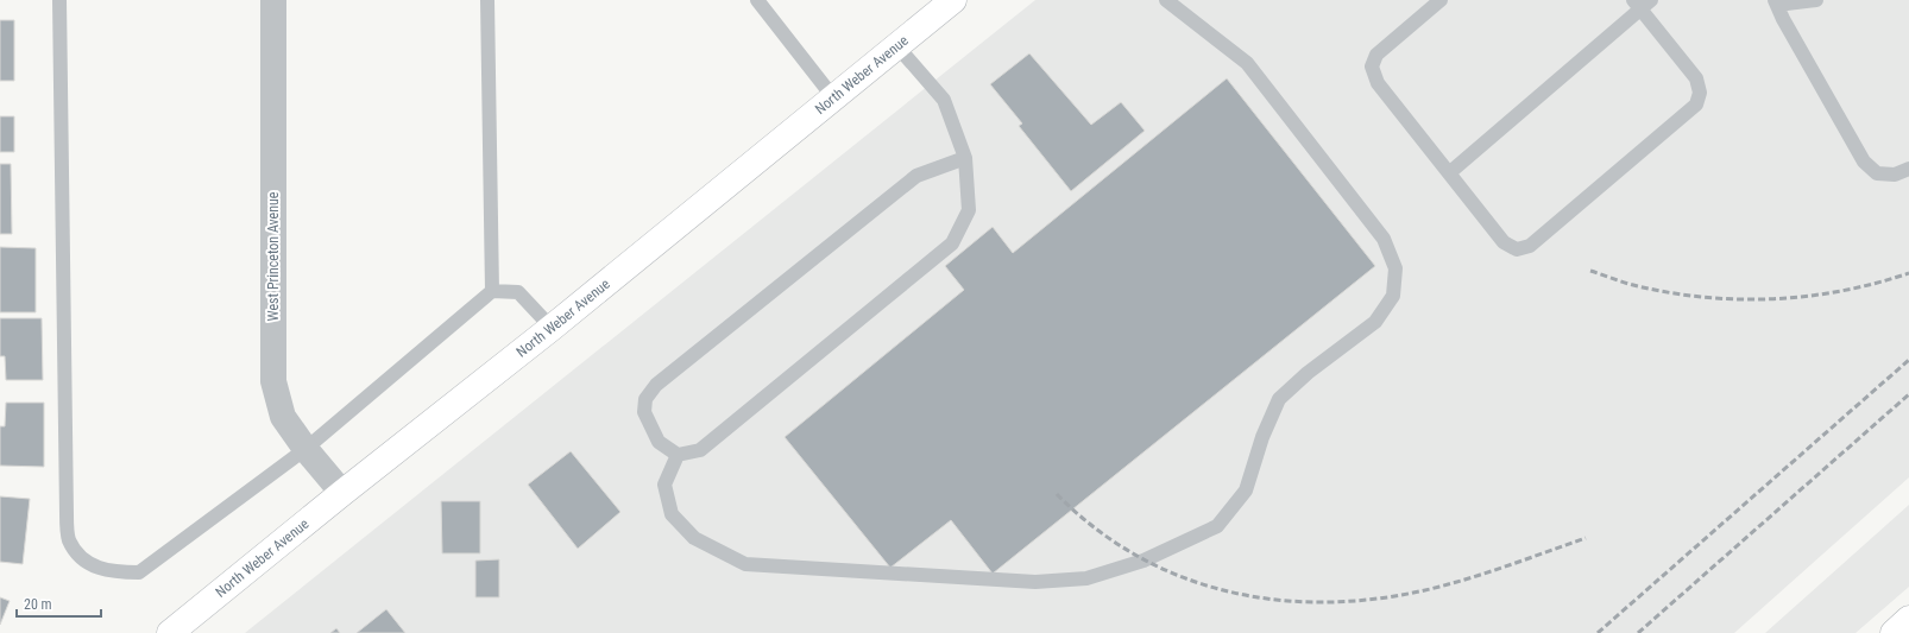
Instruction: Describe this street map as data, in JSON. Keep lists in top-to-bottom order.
{
  "streets": {
    "main road": ["North Weber Avenue"],
    "street": ["West Princeton Avenue"]
  },
  "crossings": [
    ["North Weber Avenue", "West Princeton Avenue"]
  ],
  "scale_bar": "20 m"
}
